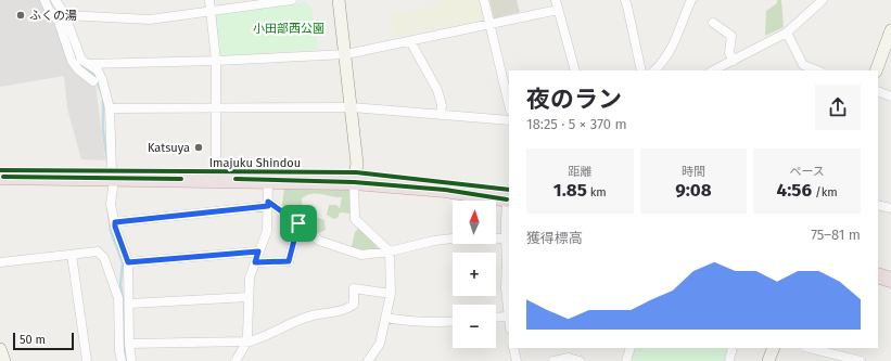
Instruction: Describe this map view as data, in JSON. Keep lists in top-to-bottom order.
{
  "streets": {
    "highway": ["Imajuku Shindou"]
  },
  "parks": ["小田部西公園"],
  "places": ["ふくの湯", "Katsuya"],
  "scale_bar": "50 m",
  "north": "top",
  "page": {
    "heading": ["夜のラン", "18:25 · 5 × 370 m"],
    "stats": [
      ["距離", "1.85 km"],
      ["時間", "9:08"],
      ["ペース", "4:56 /km"]
    ],
    "map_buttons": ["+", "−"],
    "chart": ["獲得標高", "75–81 m"],
    "scale": "50 m"
  }
}
